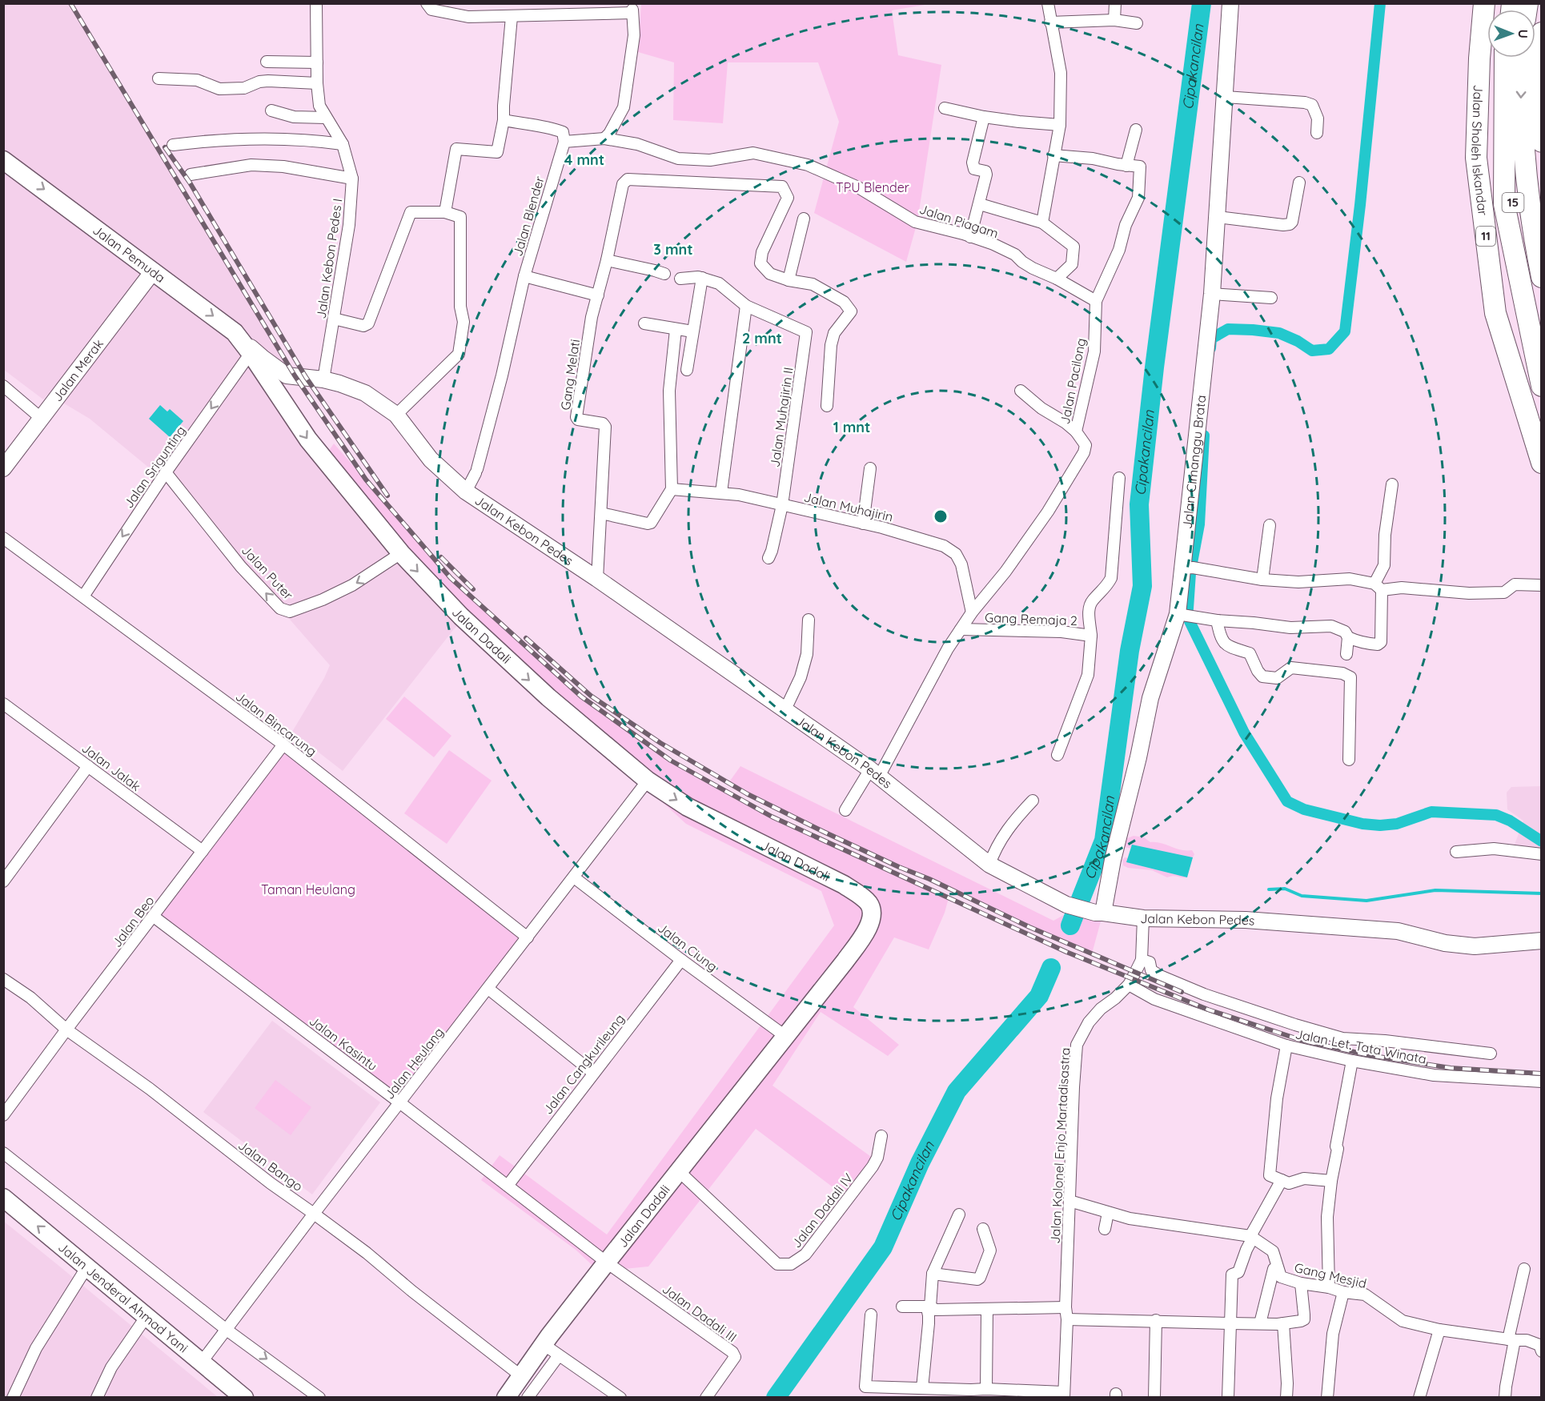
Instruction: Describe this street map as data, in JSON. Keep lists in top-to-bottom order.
{
  "streets": {
    "highway": ["Jalan Sholeh Iskandar", "15", "11"],
    "main road": [
      "Jalan Pemuda",
      "Jalan Merak",
      "Jalan Cimanggu Brata",
      "Jalan Kebon Pedes",
      "Jalan Dadali",
      "Jalan Jenderal Ahmad Yani"
    ],
    "street": [
      "Jalan Blender",
      "Jalan Piagam",
      "Jalan Kebon Pedes I",
      "Gang Melati",
      "Jalan Pacilong",
      "Jalan Muhajirin II",
      "Jalan Srigunting",
      "Jalan Muhajirin",
      "Jalan Puter",
      "Gang Remaja 2",
      "Jalan Bincarung",
      "Jalan Jalak",
      "Jalan Beo",
      "Jalan Ciung",
      "Jalan Kasintu",
      "Jalan Let. Tata Winata",
      "Jalan Heulang",
      "Jalan Cangkurileung",
      "Jalan Kolonel Enjo Martadisastra",
      "Jalan Bango",
      "Jalan Dadali IV",
      "Gang Mesjid",
      "Jalan Dadali III"
    ]
  },
  "crossings": [
    ["Jalan Blender", "Jalan Kebon Pedes"],
    ["Jalan Pemuda", "Jalan Merak"],
    ["Jalan Pemuda", "Jalan Srigunting"],
    ["Jalan Pemuda", "Jalan Dadali"],
    ["Jalan Kebon Pedes I", "Jalan Kebon Pedes"],
    ["Gang Melati", "Jalan Kebon Pedes"],
    ["Jalan Pacilong", "Jalan Muhajirin"],
    ["Jalan Pacilong", "Jalan Kebon Pedes"],
    ["Jalan Pacilong", "Gang Remaja 2"],
    ["Jalan Muhajirin II", "Jalan Muhajirin"],
    ["Jalan Cimanggu Brata", "Jalan Kebon Pedes"],
    ["Jalan Srigunting", "Jalan Puter"],
    ["Jalan Srigunting", "Jalan Dadali"],
    ["Jalan Srigunting", "Jalan Bincarung"],
    ["Jalan Kebon Pedes", "Jalan Kolonel Enjo Martadisastra"],
    ["Jalan Puter", "Jalan Dadali"],
    ["Jalan Dadali", "Jalan Ciung"],
    ["Jalan Dadali", "Jalan Kasintu"],
    ["Jalan Dadali", "Jalan Heulang"],
    ["Jalan Dadali", "Jalan Bango"],
    ["Jalan Dadali", "Jalan Dadali IV"],
    ["Jalan Dadali", "Jalan Dadali III"],
    ["Jalan Bincarung", "Jalan Beo"],
    ["Jalan Bincarung", "Jalan Heulang"],
    ["Jalan Jalak", "Jalan Beo"],
    ["Jalan Beo", "Jalan Kasintu"],
    ["Jalan Beo", "Jalan Bango"],
    ["Jalan Ciung", "Jalan Heulang"],
    ["Jalan Ciung", "Jalan Cangkurileung"],
    ["Jalan Kasintu", "Jalan Heulang"],
    ["Jalan Kasintu", "Jalan Cangkurileung"],
    ["Jalan Kasintu", "Jalan Dadali III"],
    ["Jalan Let. Tata Winata", "Jalan Kolonel Enjo Martadisastra"],
    ["Jalan Heulang", "Jalan Bango"],
    ["Jalan Heulang", "Jalan Jenderal Ahmad Yani"],
    ["Jalan Kolonel Enjo Martadisastra", "Gang Mesjid"]
  ],
  "one_way": ["Jalan Pemuda", "Jalan Srigunting", "Jalan Dadali"],
  "water": ["Cipakancilan"],
  "parks": ["TPU Blender", "Taman Heulang"],
  "north": "right",
  "rings": [
    "4 mnt",
    "3 mnt",
    "2 mnt",
    "1 mnt"
  ]
}
